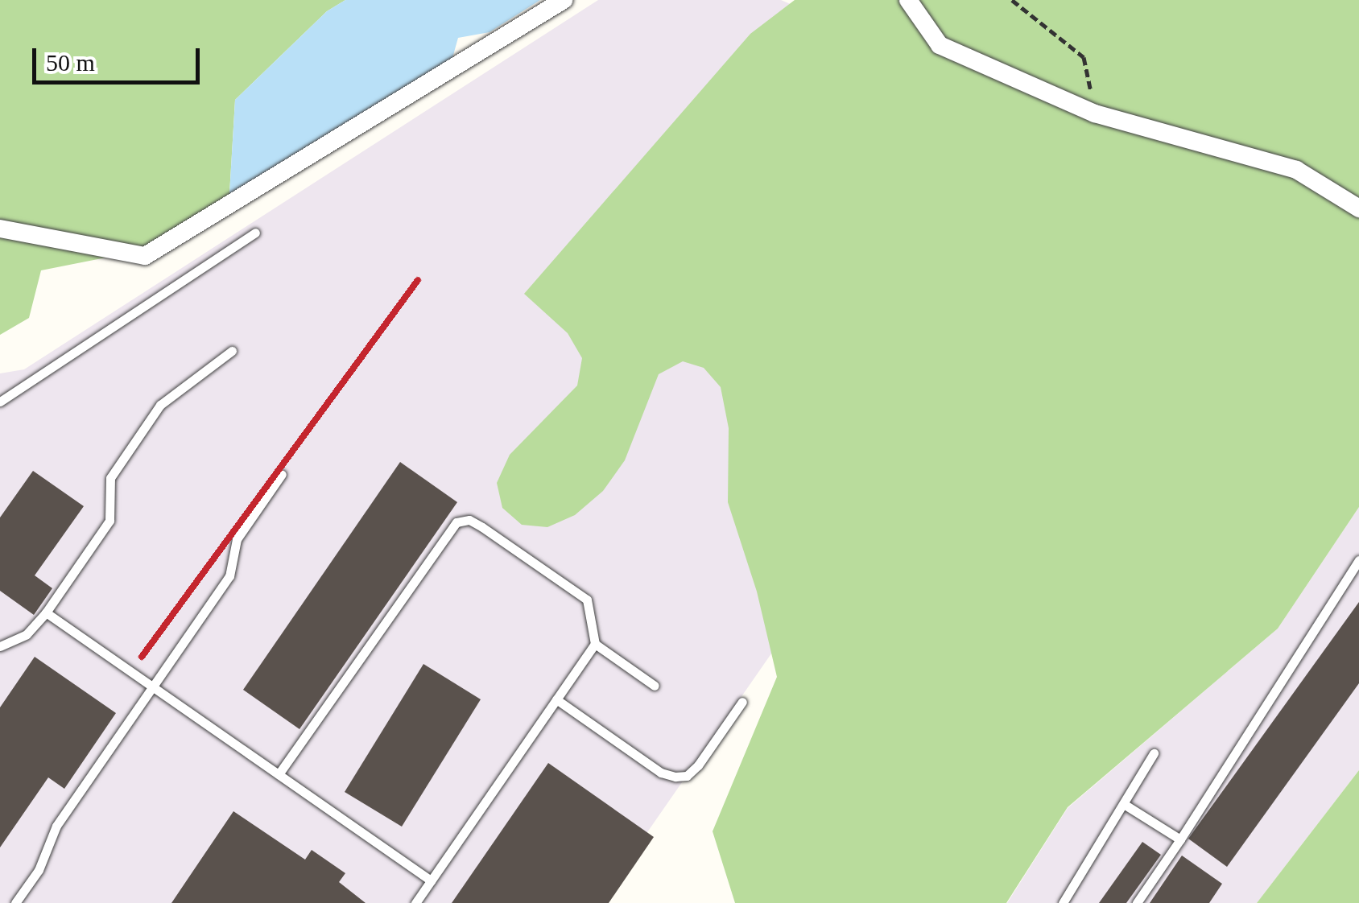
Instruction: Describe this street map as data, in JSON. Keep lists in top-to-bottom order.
{
  "scale_bar": "50 m"
}
